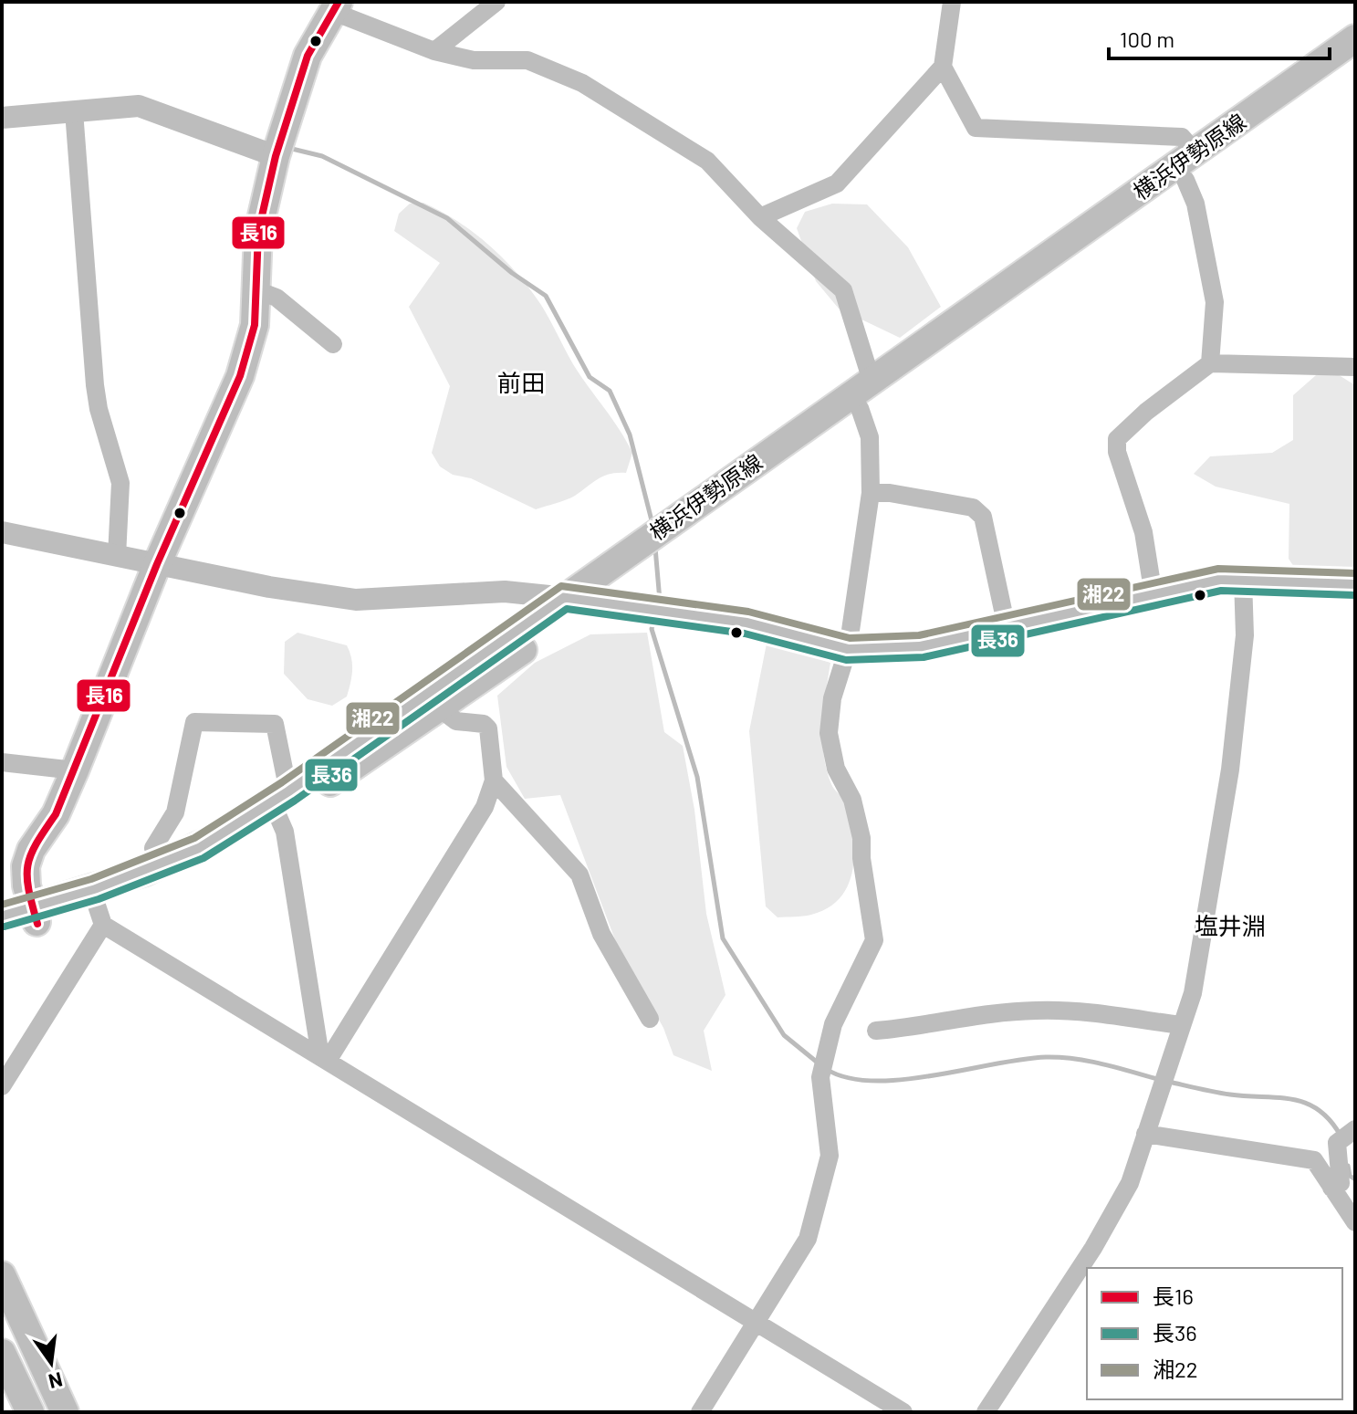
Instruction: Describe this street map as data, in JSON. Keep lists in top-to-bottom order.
{
  "streets": {
    "main road": ["横浜伊勢原線"]
  },
  "districts": ["前田", "塩井淵"],
  "lines": ["transit line 長16", "transit line 湘22", "transit line 長36"],
  "legend": ["長16", "長36", "湘22"],
  "scale_bar": "100 m",
  "north": "bottom"
}
